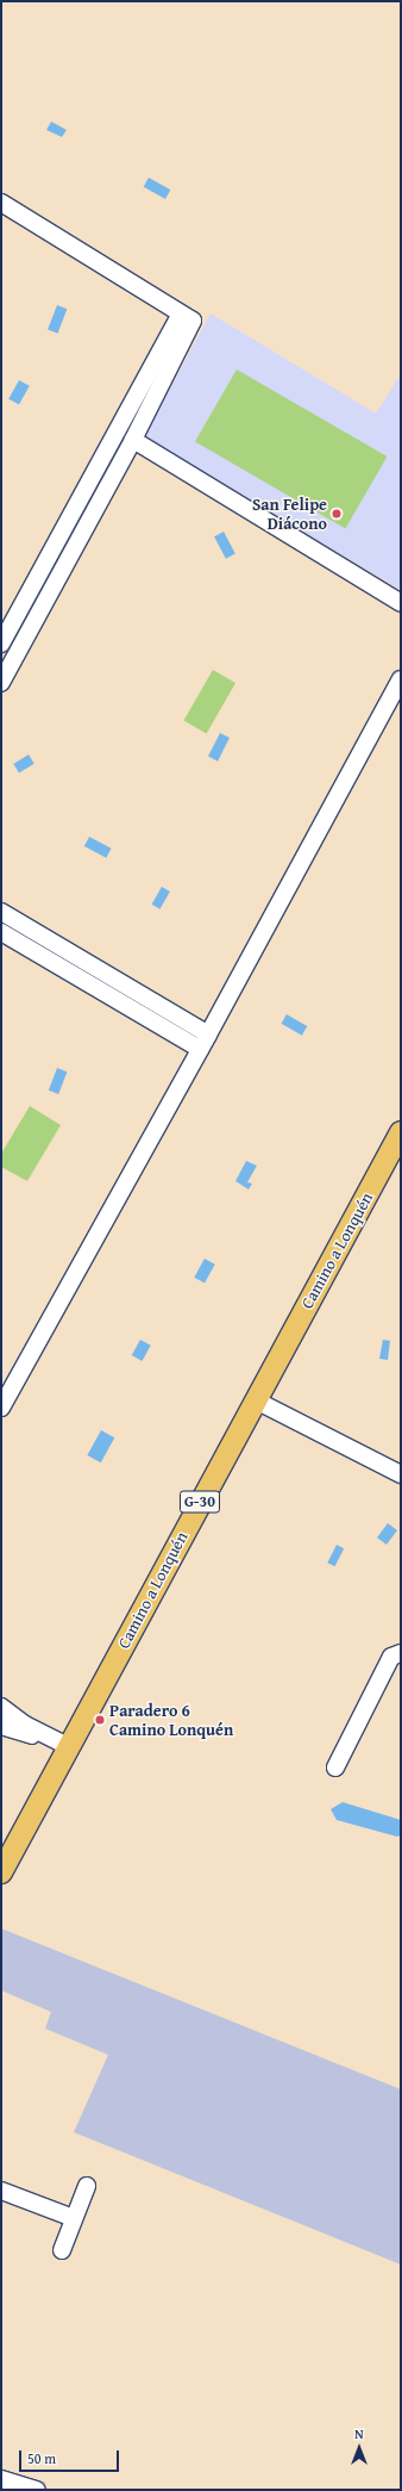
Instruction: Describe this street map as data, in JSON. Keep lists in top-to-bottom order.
{
  "streets": {
    "main road": ["Camino a Lonquén", "G-30"]
  },
  "places": ["San Felipe Diácono", "Paradero 6 Camino Lonquén"],
  "scale_bar": "50 m",
  "north": "top"
}
